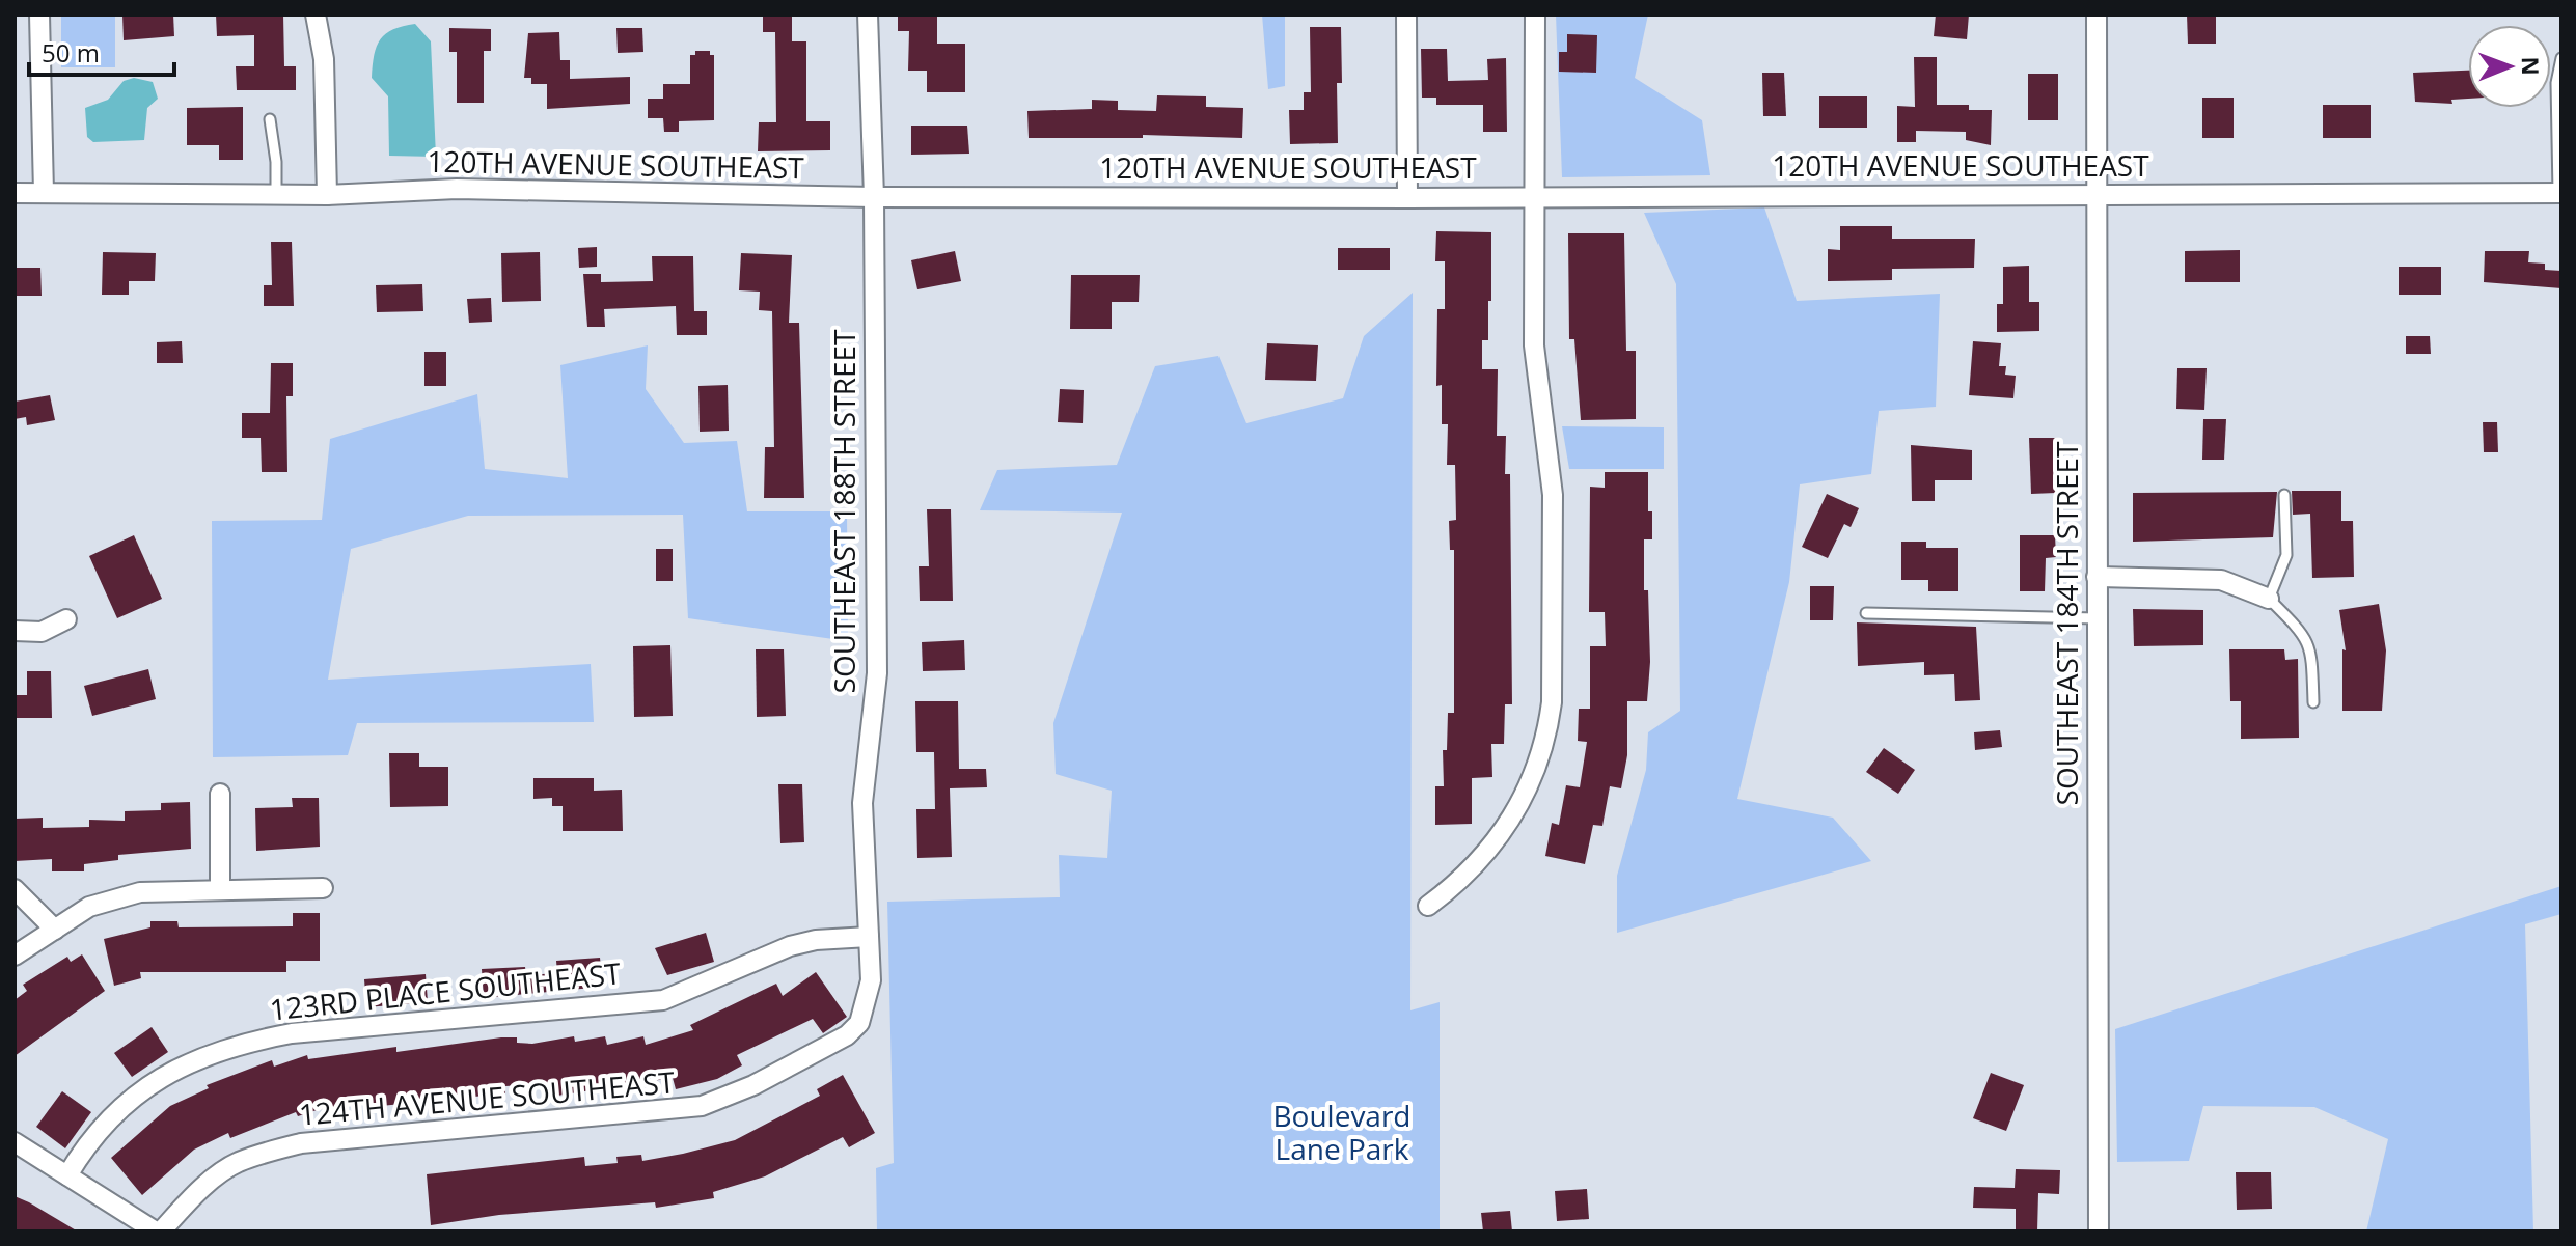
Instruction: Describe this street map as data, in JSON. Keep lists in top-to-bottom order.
{
  "streets": {
    "street": [
      "120TH AVENUE SOUTHEAST",
      "SOUTHEAST 188TH STREET",
      "SOUTHEAST 184TH STREET",
      "123RD PLACE SOUTHEAST",
      "124TH AVENUE SOUTHEAST"
    ]
  },
  "crossings": [
    ["120TH AVENUE SOUTHEAST", "SOUTHEAST 188TH STREET"],
    ["120TH AVENUE SOUTHEAST", "SOUTHEAST 184TH STREET"],
    ["SOUTHEAST 188TH STREET", "123RD PLACE SOUTHEAST"],
    ["SOUTHEAST 188TH STREET", "124TH AVENUE SOUTHEAST"]
  ],
  "parks": ["Boulevard Lane Park"],
  "scale_bar": "50 m",
  "north": "right"
}
